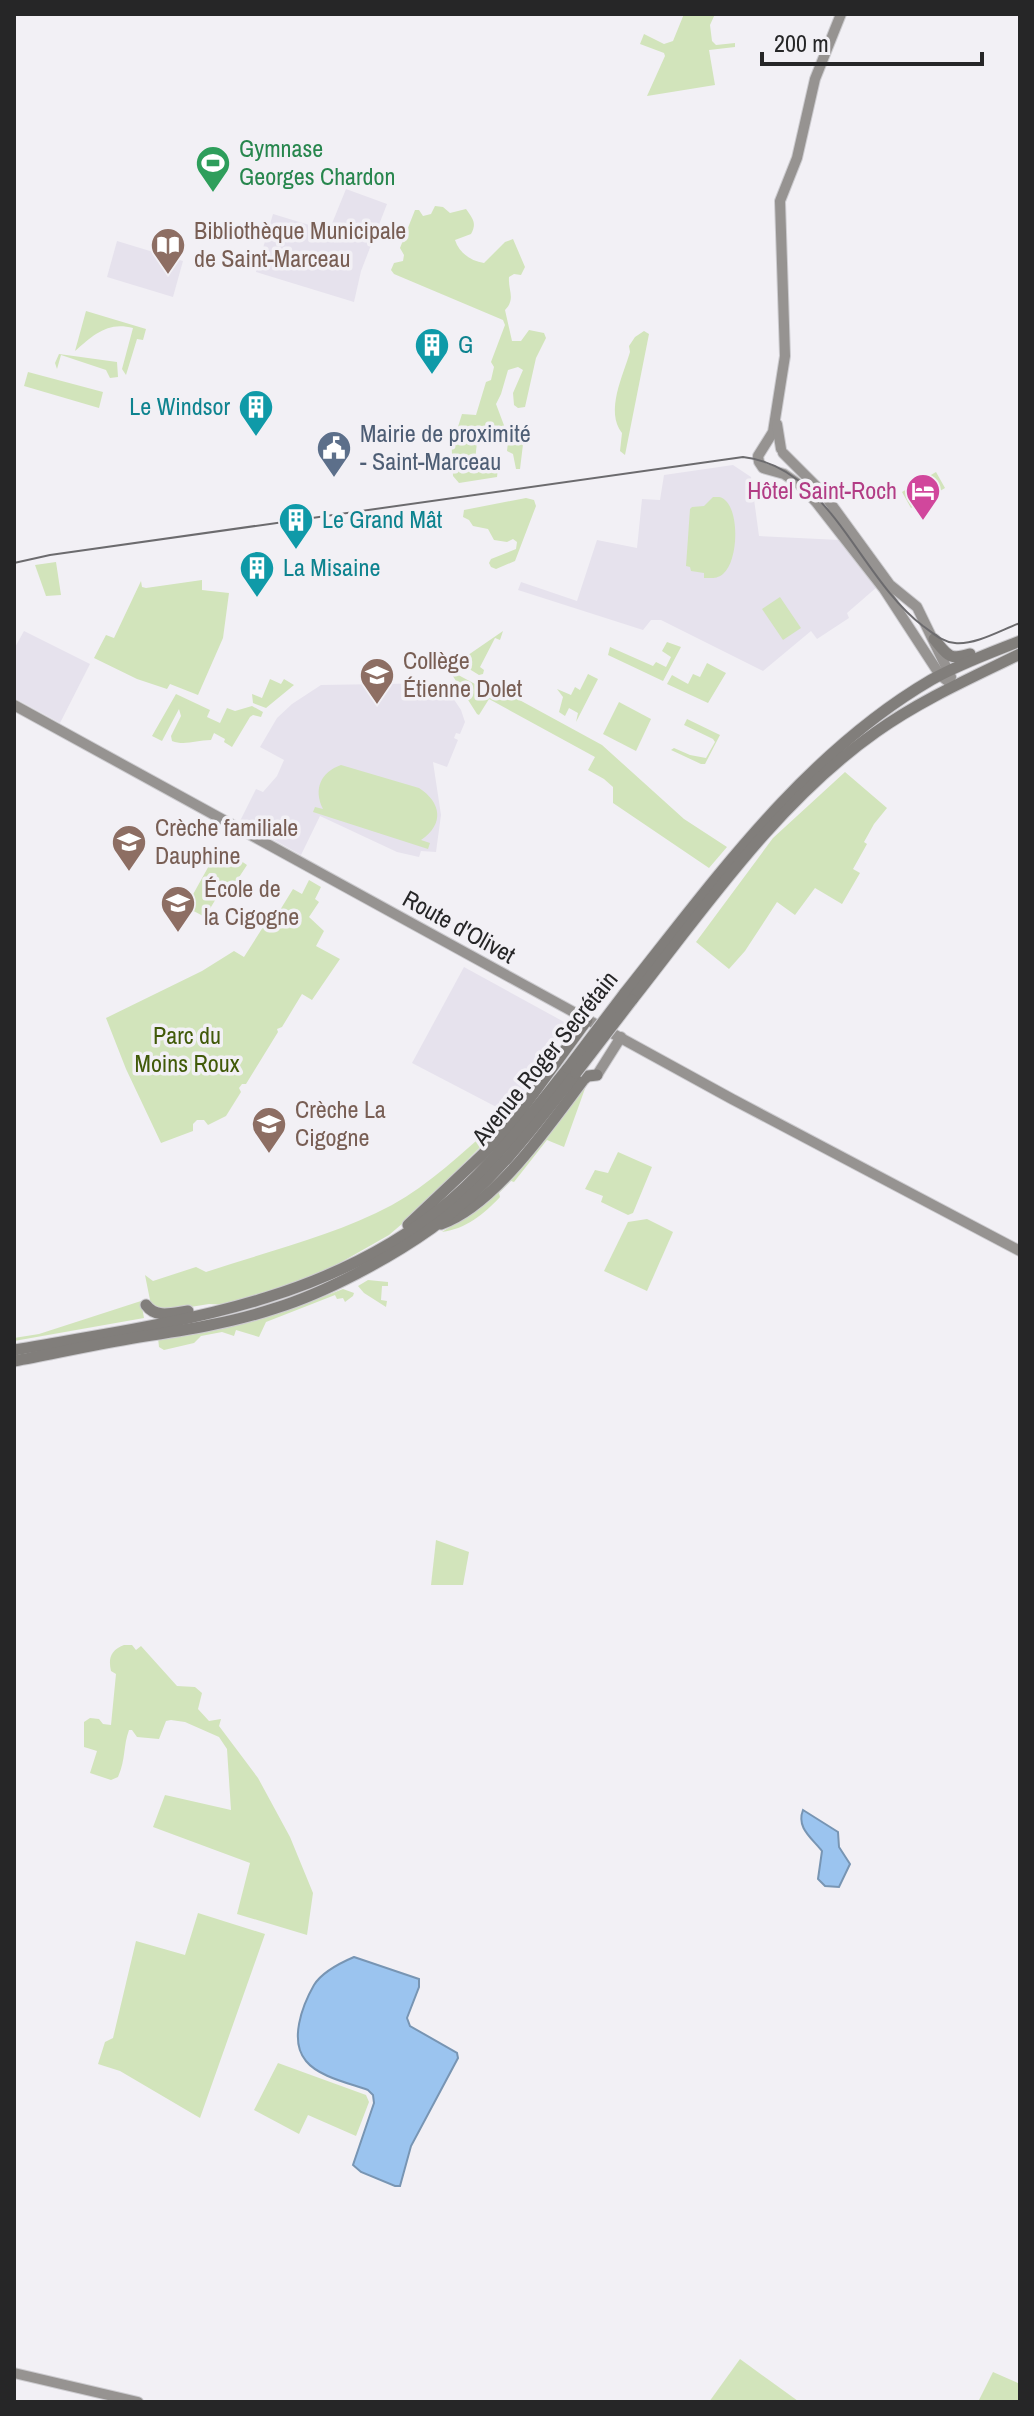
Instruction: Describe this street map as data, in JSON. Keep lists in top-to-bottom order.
{
  "streets": {
    "main road": ["Avenue Roger Secrétain"],
    "street": ["Route d'Olivet"]
  },
  "parks": ["Parc du Moins Roux"],
  "places": {
    "sports": ["Gymnase Georges Chardon"],
    "library": ["Bibliothèque Municipale de Saint-Marceau"],
    "building": [
      "G",
      "Le Windsor",
      "Le Grand Mât",
      "La Misaine"
    ],
    "public building": ["Mairie de proximité - Saint-Marceau"],
    "hotel": ["Hôtel Saint-Roch"],
    "school or university": [
      "Collège Étienne Dolet",
      "Crèche familiale Dauphine",
      "École de la Cigogne",
      "Crèche La Cigogne"
    ]
  },
  "scale_bar": "200 m"
}
